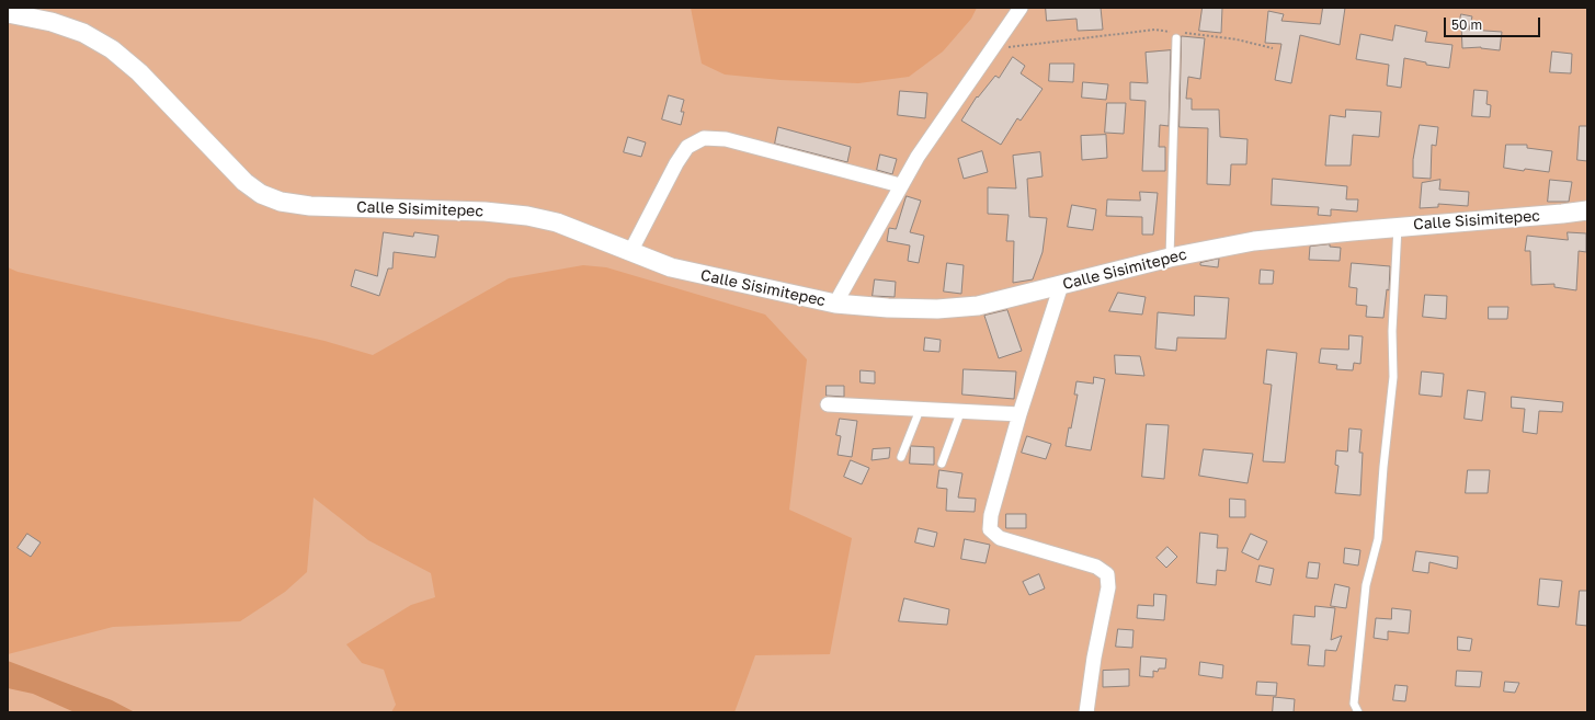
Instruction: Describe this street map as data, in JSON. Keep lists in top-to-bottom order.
{
  "streets": {
    "street": ["Calle Sisimitepec"]
  },
  "scale_bar": "50 m"
}
